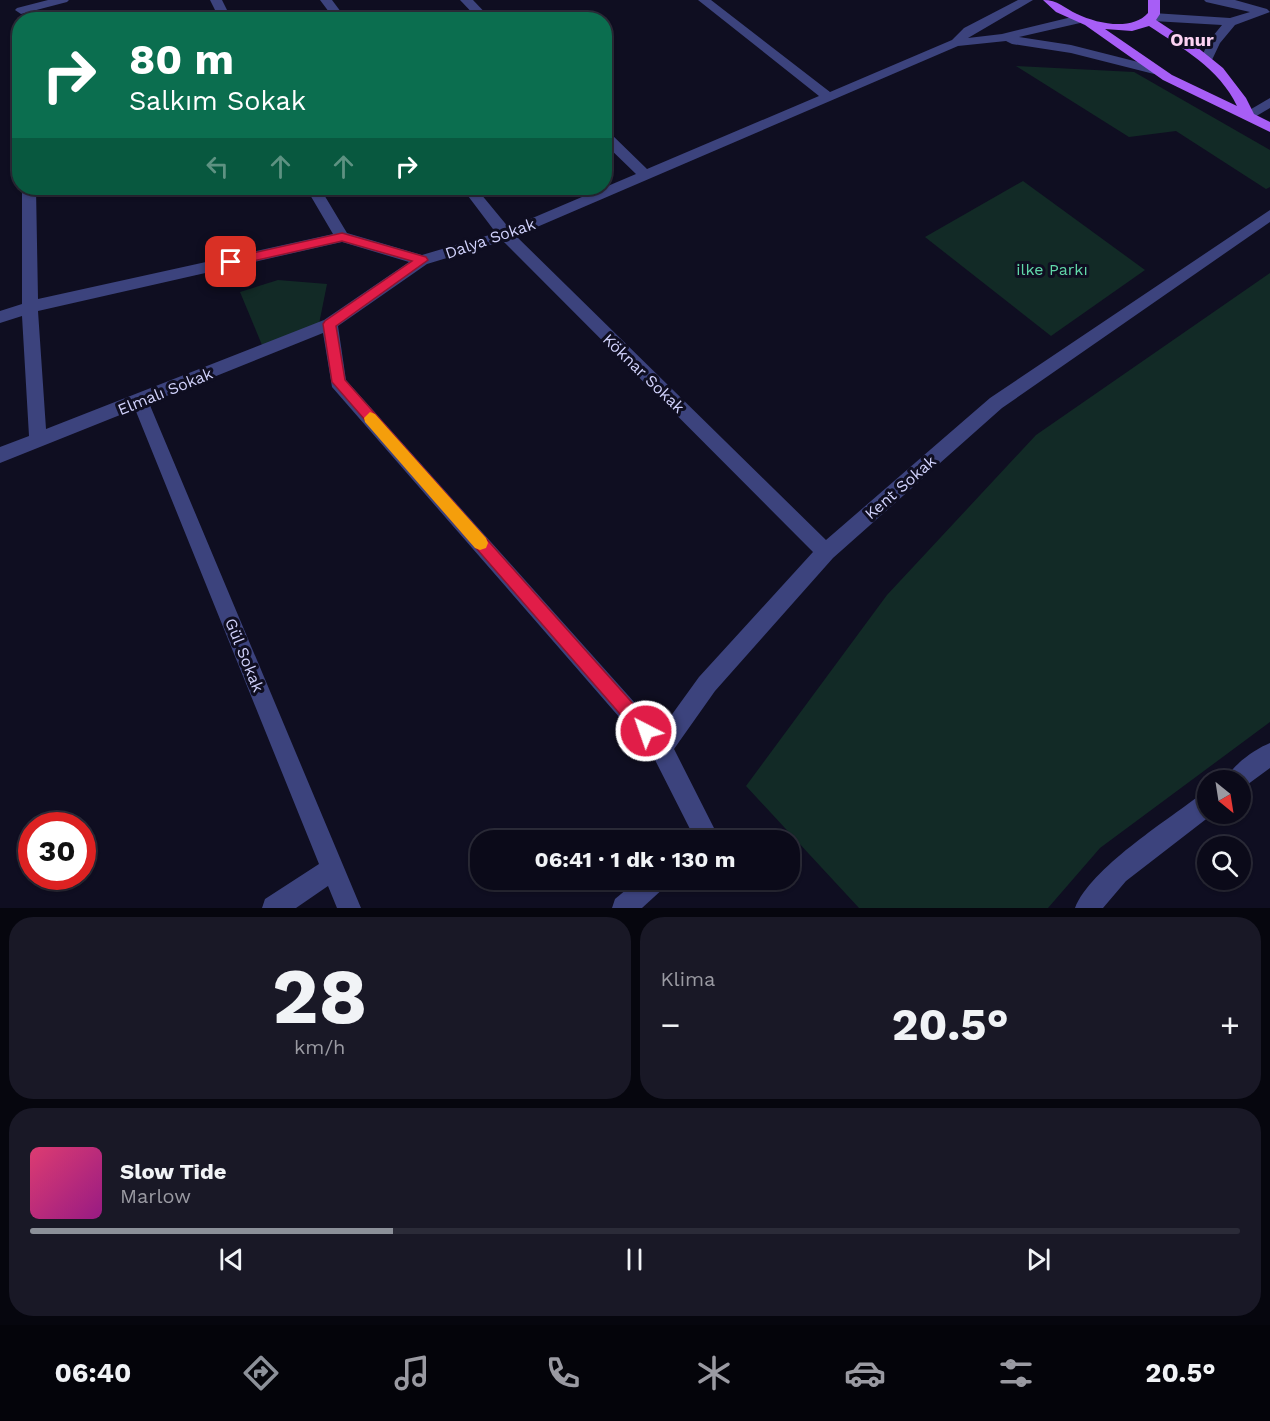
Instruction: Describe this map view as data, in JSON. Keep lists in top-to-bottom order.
{
  "streets": {
    "street": [
      "Dalya Sokak",
      "Köknar Sokak",
      "Elmalı Sokak",
      "Kent Sokak",
      "Gül Sokak"
    ]
  },
  "crossings": [
    ["Dalya Sokak", "Köknar Sokak"],
    ["Dalya Sokak", "Elmalı Sokak"],
    ["Köknar Sokak", "Kent Sokak"],
    ["Elmalı Sokak", "Gül Sokak"]
  ],
  "districts": ["Onur"],
  "parks": ["ilke Parkı"],
  "north": "bottom right",
  "page": {
    "turn": ["80 m", "Salkım Sokak"],
    "limit": "30",
    "trip": "06:41 · 1 dk · 130 m",
    "tile": [
      ["28", "km/h"],
      "Klima"
    ],
    "heat": ["−", "20.5°", "+"],
    "song": ["Slow Tide", "Marlow"],
    "tabs": ["06:40", "20.5°"]
  }
}
